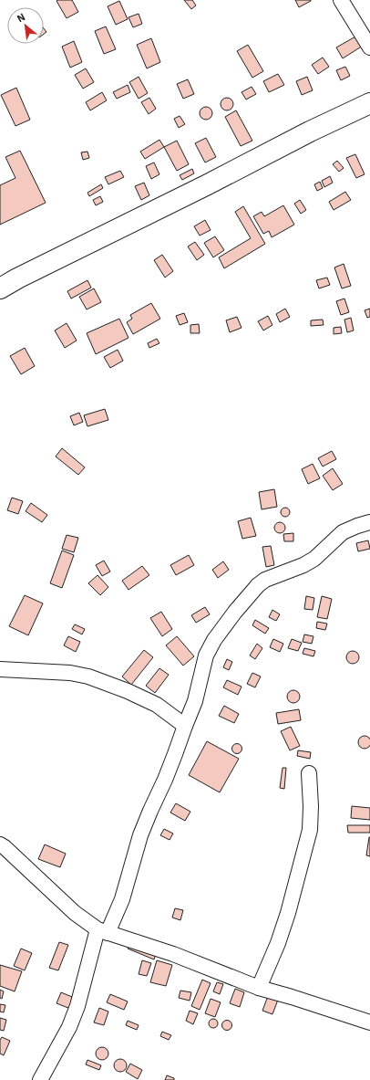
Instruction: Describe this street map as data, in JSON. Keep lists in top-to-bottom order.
{
  "north": "top left"
}
